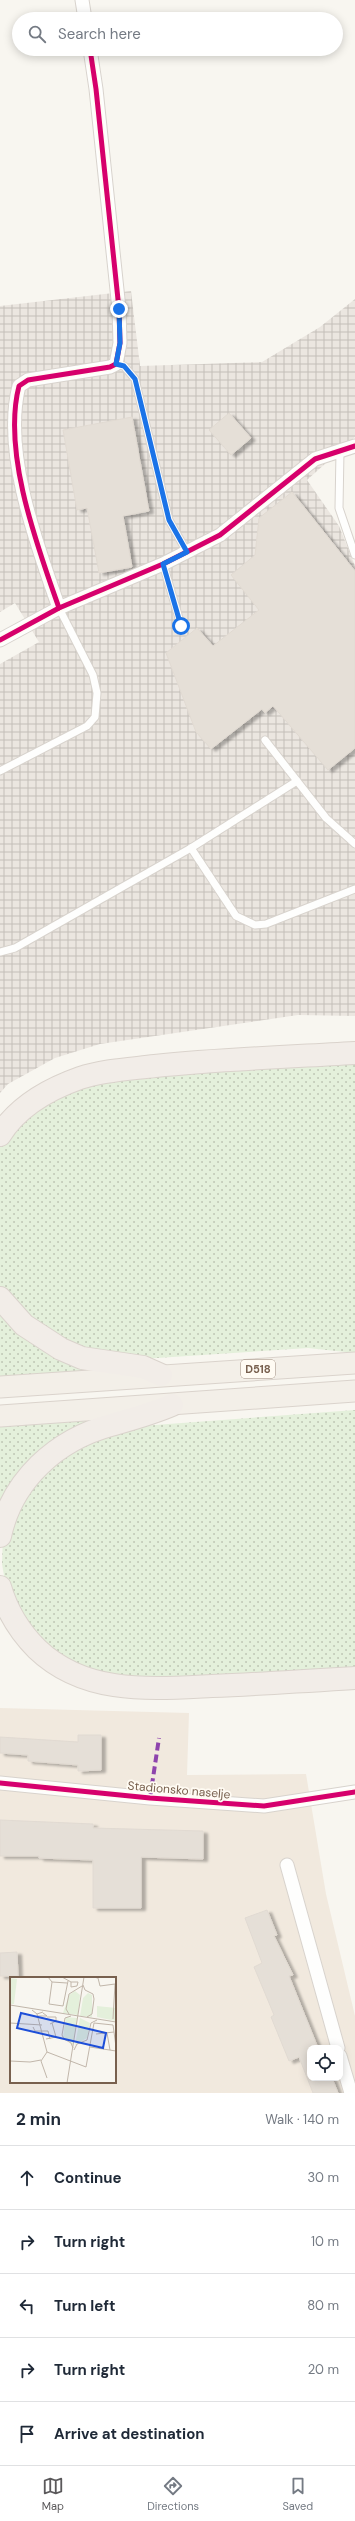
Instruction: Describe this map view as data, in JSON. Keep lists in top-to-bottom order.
{
  "streets": {
    "main road": ["D518"],
    "street": ["Stadionsko naselje"]
  },
  "page": {
    "search": "Search here",
    "heading": ["2 min", "Walk · 140 m"],
    "list": [
      ["Continue", "30 m"],
      ["Turn right", "10 m"],
      ["Turn left", "80 m"],
      ["Turn right", "20 m"],
      "Arrive at destination"
    ],
    "nav": ["Map", "Directions", "Saved"]
  }
}
